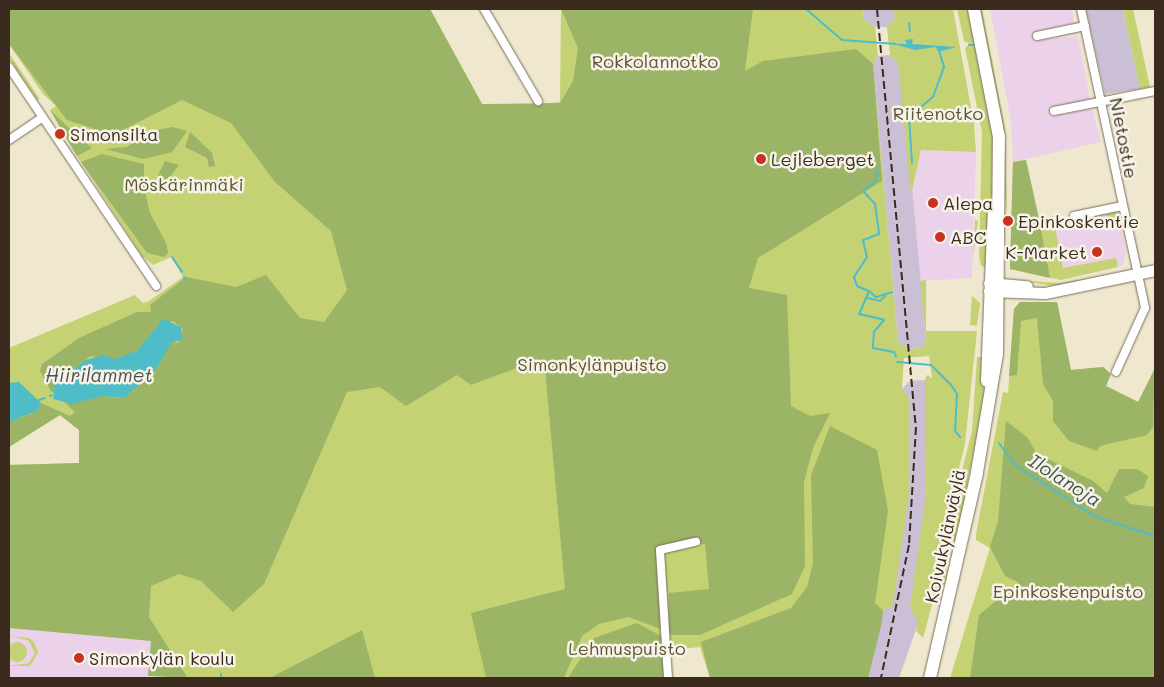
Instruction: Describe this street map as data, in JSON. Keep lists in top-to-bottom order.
{
  "streets": {
    "main road": ["Koivukylänväylä"],
    "street": ["Nietostie"]
  },
  "water": ["Hiirilammet", "Ilolanoja"],
  "parks": [
    "Rokkolannotko",
    "Riitenotko",
    "Möskärinmäki",
    "Simonkylänpuisto",
    "Epinkoskenpuisto",
    "Lehmuspuisto"
  ],
  "places": [
    "Simonsilta",
    "Lejleberget",
    "Alepa",
    "Epinkoskentie",
    "ABC",
    "K-Market",
    "Simonkylän koulu"
  ]
}
